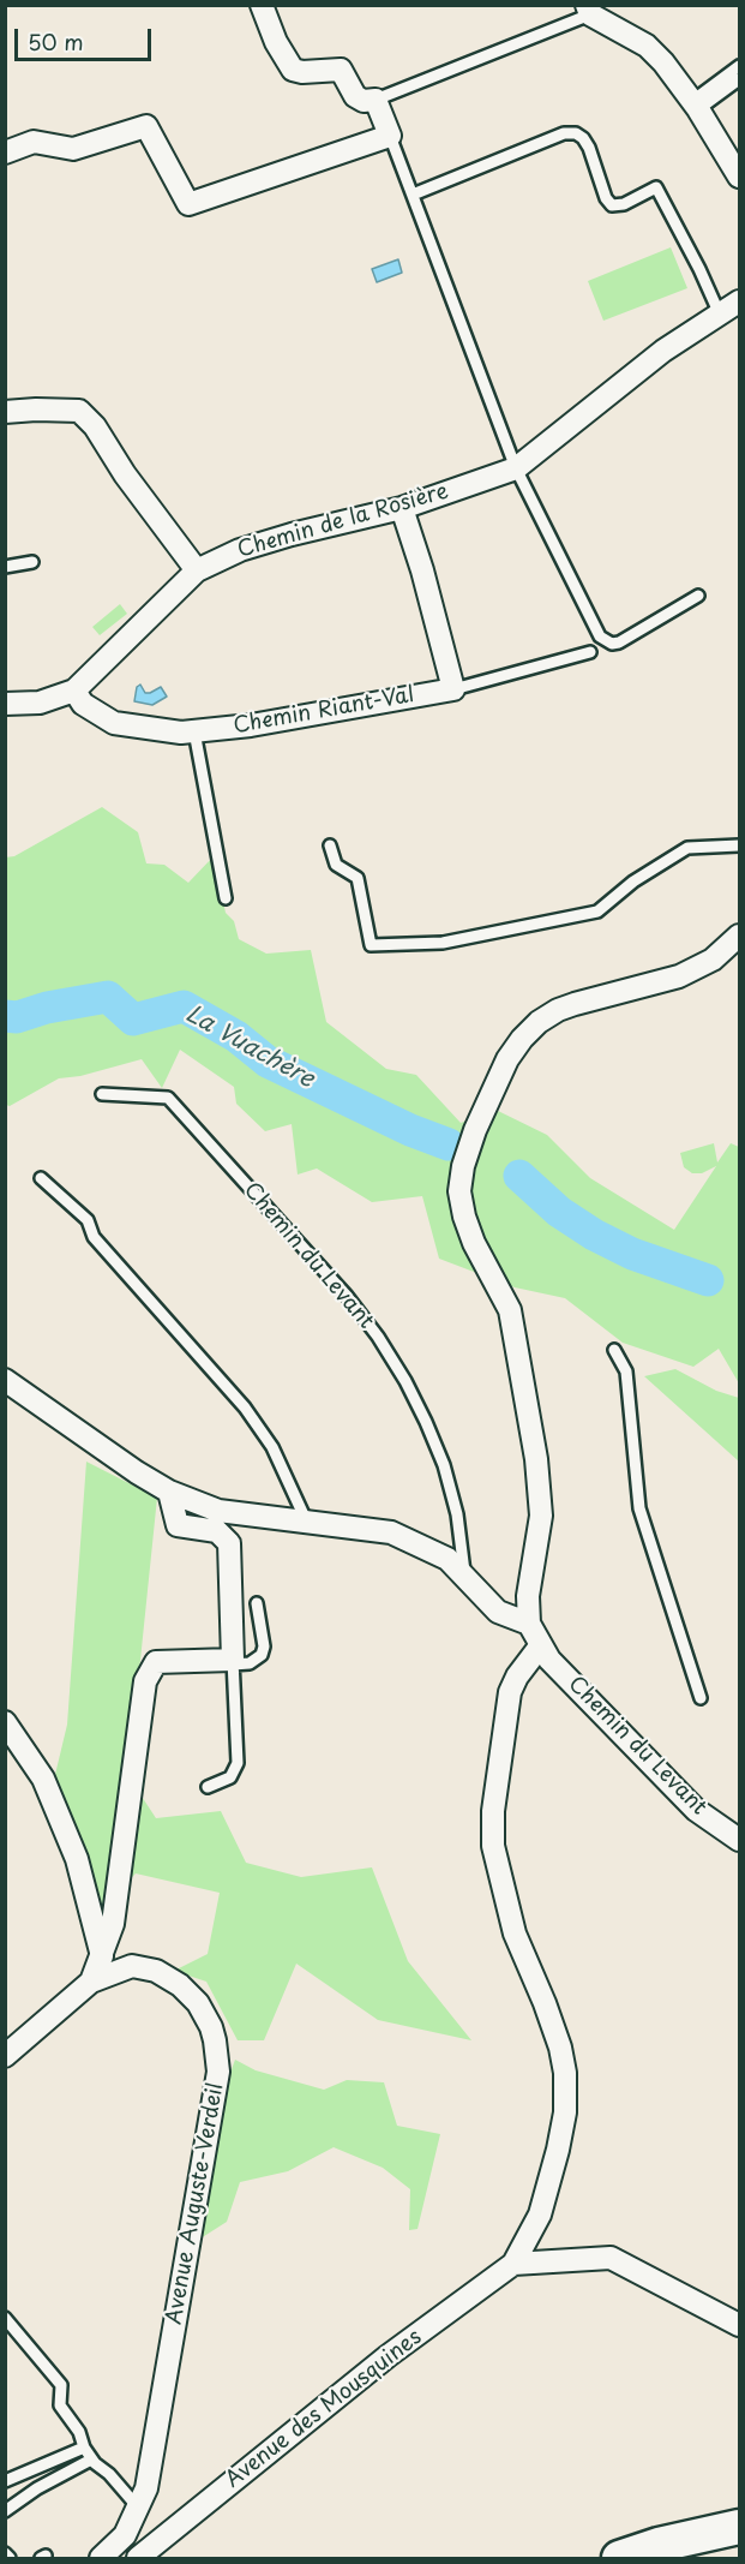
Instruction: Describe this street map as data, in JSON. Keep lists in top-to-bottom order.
{
  "streets": {
    "street": [
      "Chemin de la Rosière",
      "Chemin Riant-Val",
      "Chemin du Levant",
      "Avenue Auguste-Verdeil",
      "Avenue des Mousquines"
    ]
  },
  "crossings": [
    ["Chemin de la Rosière", "Chemin Riant-Val"]
  ],
  "water": ["La Vuachère"],
  "scale_bar": "50 m"
}
